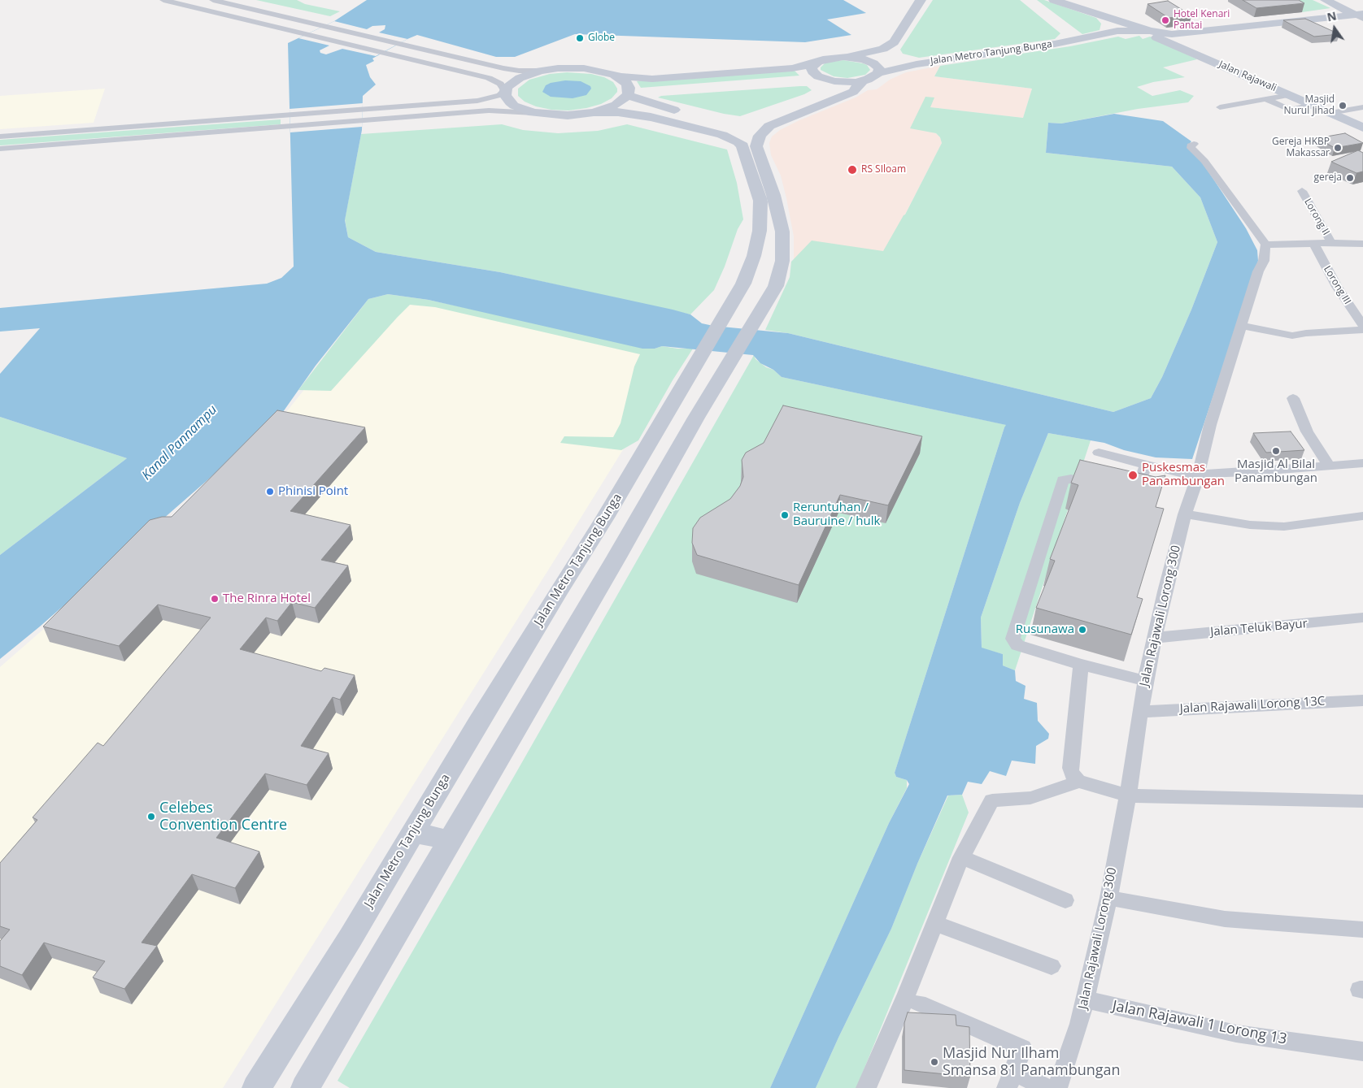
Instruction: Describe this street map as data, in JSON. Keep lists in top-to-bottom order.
{
  "streets": {
    "main road": ["Jalan Metro Tanjung Bunga", "Jalan Rajawali"],
    "street": [
      "Lorong II",
      "Lorong III",
      "Jalan Rajawali Lorong 300",
      "Jalan Teluk Bayur",
      "Jalan Rajawali Lorong 13C",
      "Jalan Rajawali 1 Lorong 13"
    ]
  },
  "crossings": [
    ["Jalan Metro Tanjung Bunga", "Jalan Rajawali"],
    ["Jalan Rajawali Lorong 300", "Jalan Teluk Bayur"],
    ["Jalan Rajawali Lorong 300", "Jalan Rajawali Lorong 13C"],
    ["Jalan Rajawali Lorong 300", "Jalan Rajawali 1 Lorong 13"]
  ],
  "water": ["Kanal Pannampu"],
  "places": [
    "Hotel Kenari Pantai",
    "Globe",
    "Masjid Nurul Jihad",
    "Gereja HKBP Makassar",
    "RS SIloam",
    "gereja",
    "Masjid Al Bilal Panambungan",
    "Puskesmas Panambungan",
    "Phinisi Point",
    "Reruntuhan / Bauruine / hulk",
    "The Rinra Hotel",
    "Rusunawa",
    "Celebes Convention Centre",
    "Masjid Nur Ilham Smansa 81 Panambungan"
  ],
  "north": "top"
}
